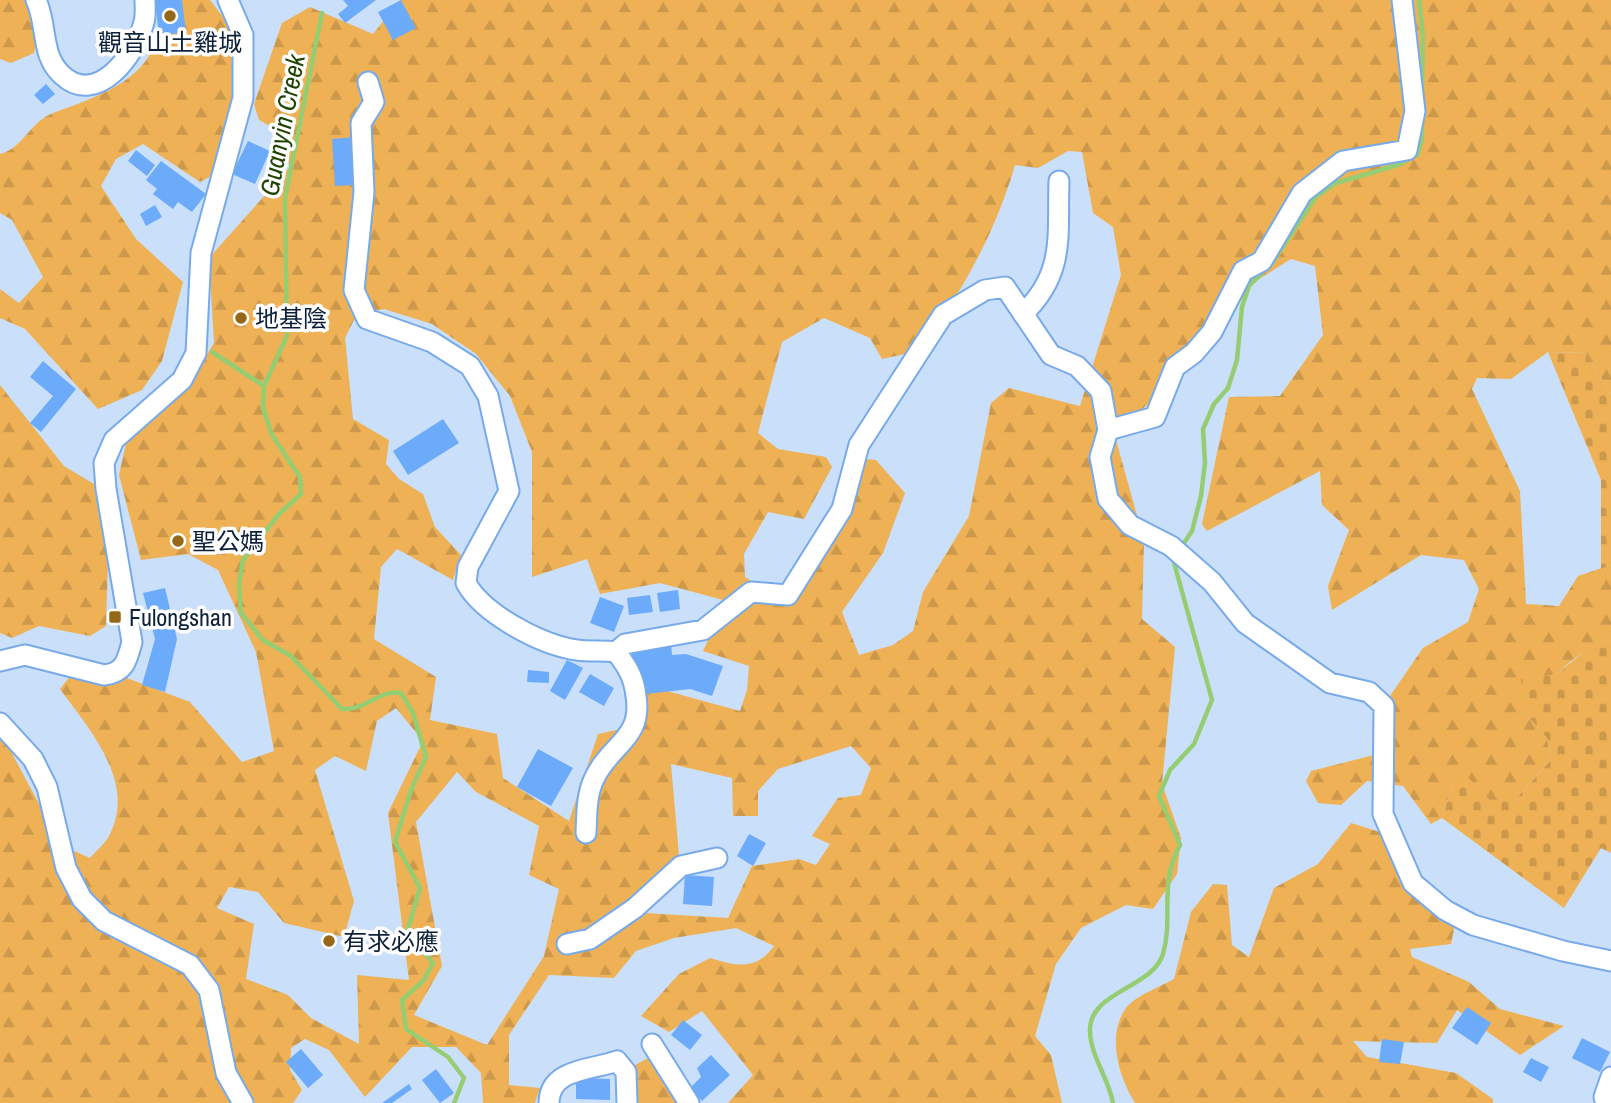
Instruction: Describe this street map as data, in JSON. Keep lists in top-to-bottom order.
{
  "water": ["Guanyin Creek"],
  "places": {
    "other": [
      "觀音山土雞城",
      "地基陰",
      "聖公媽",
      "有求必應"
    ],
    "transit": ["Fulongshan"]
  }
}
